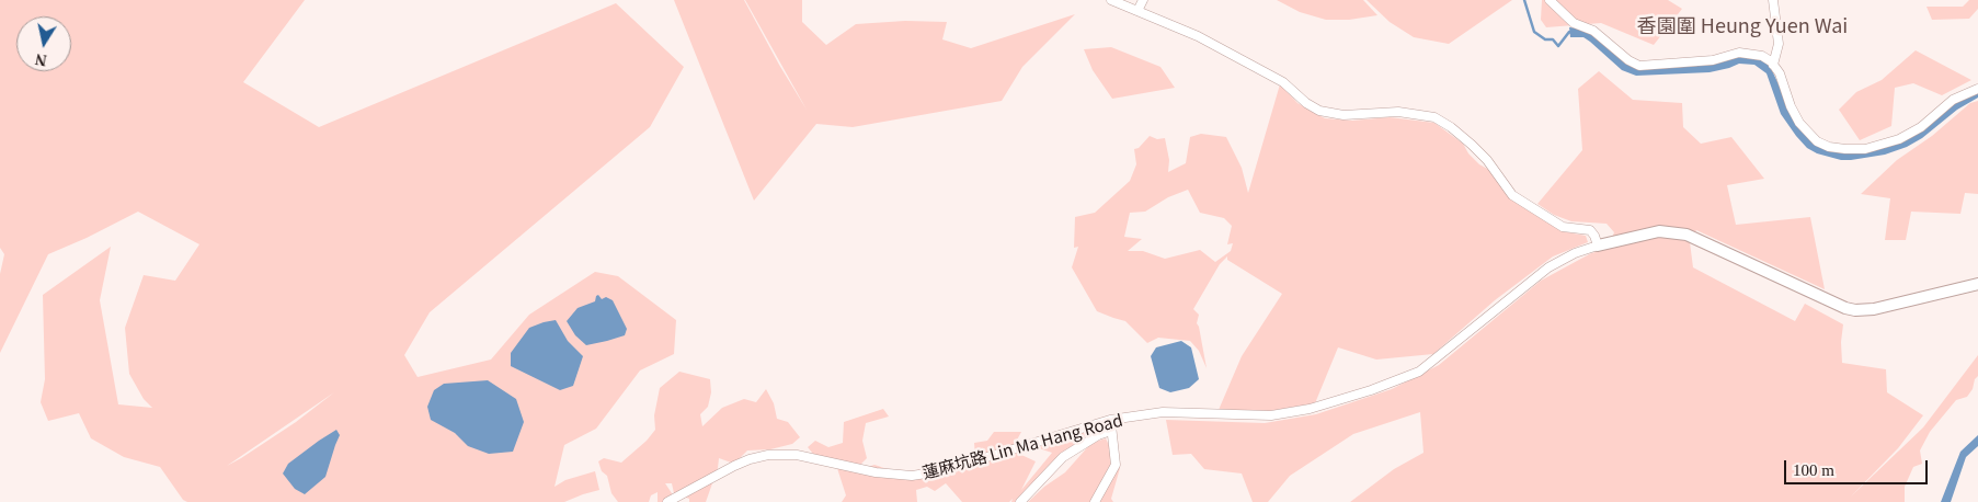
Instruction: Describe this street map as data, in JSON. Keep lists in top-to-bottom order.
{
  "streets": {
    "street": ["蓮麻坑路 Lin Ma Hang Road"]
  },
  "districts": ["香園圍 Heung Yuen Wai"],
  "scale_bar": "100 m",
  "north": "bottom"
}
